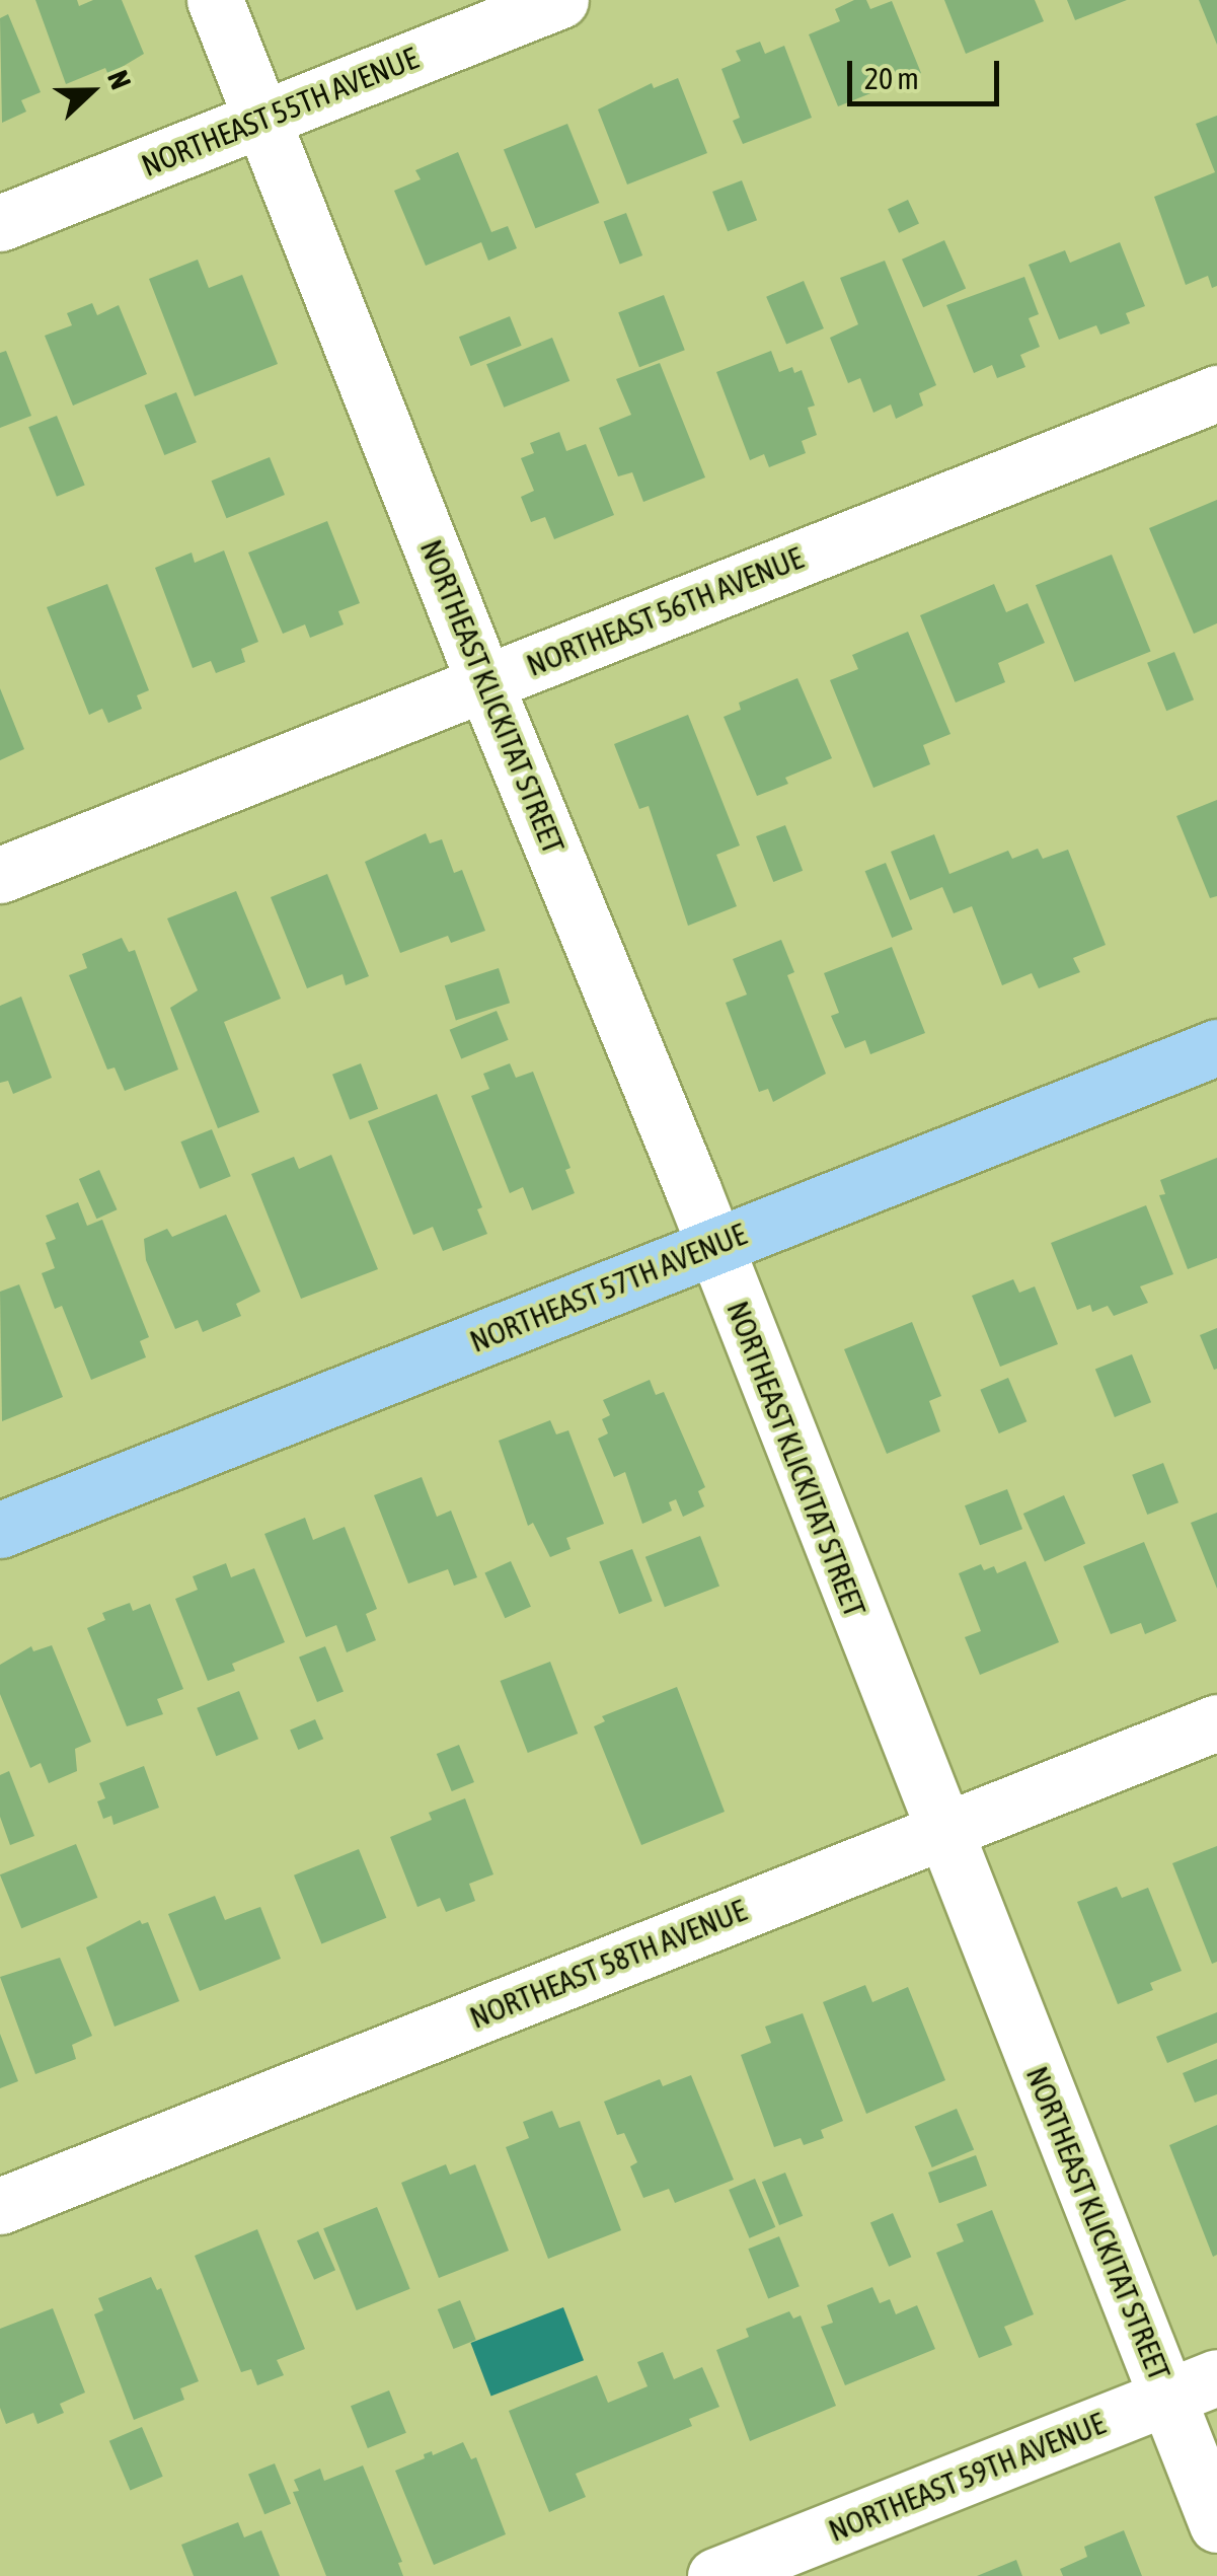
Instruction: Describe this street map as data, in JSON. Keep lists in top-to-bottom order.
{
  "streets": {
    "main road": ["NORTHEAST 57TH AVENUE"],
    "street": [
      "NORTHEAST 55TH AVENUE",
      "NORTHEAST 56TH AVENUE",
      "NORTHEAST KLICKITAT STREET",
      "NORTHEAST 58TH AVENUE",
      "NORTHEAST 59TH AVENUE"
    ]
  },
  "crossings": [
    ["NORTHEAST 55TH AVENUE", "NORTHEAST KLICKITAT STREET"],
    ["NORTHEAST 56TH AVENUE", "NORTHEAST KLICKITAT STREET"],
    ["NORTHEAST KLICKITAT STREET", "NORTHEAST 57TH AVENUE"],
    ["NORTHEAST KLICKITAT STREET", "NORTHEAST 58TH AVENUE"],
    ["NORTHEAST KLICKITAT STREET", "NORTHEAST 59TH AVENUE"]
  ],
  "scale_bar": "20 m",
  "north": "right"
}
